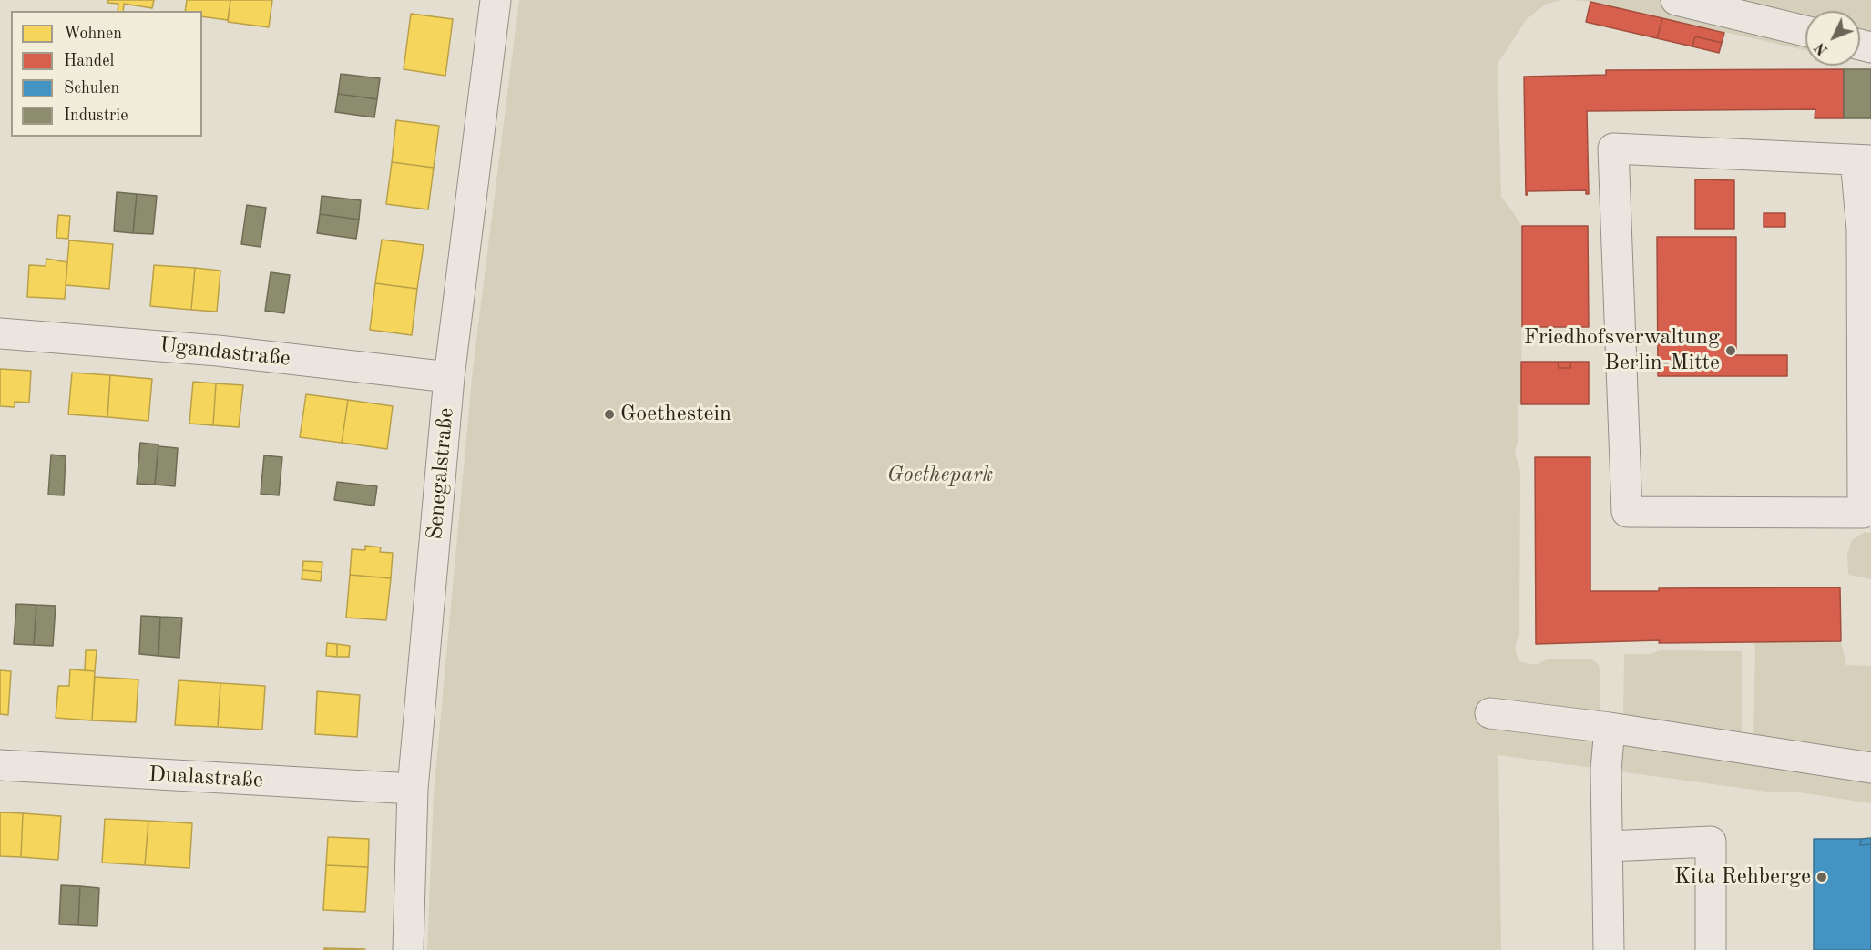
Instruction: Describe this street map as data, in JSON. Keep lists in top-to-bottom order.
{
  "streets": {
    "street": ["Ugandastraße", "Senegalstraße", "Dualastraße"]
  },
  "crossings": [
    ["Ugandastraße", "Senegalstraße"],
    ["Senegalstraße", "Dualastraße"]
  ],
  "parks": ["Goethepark"],
  "places": ["Friedhofsverwaltung Berlin-Mitte", "Goethestein", "Kita Rehberge"],
  "legend": [
    "Wohnen",
    "Handel",
    "Schulen",
    "Industrie"
  ],
  "north": "bottom left"
}
